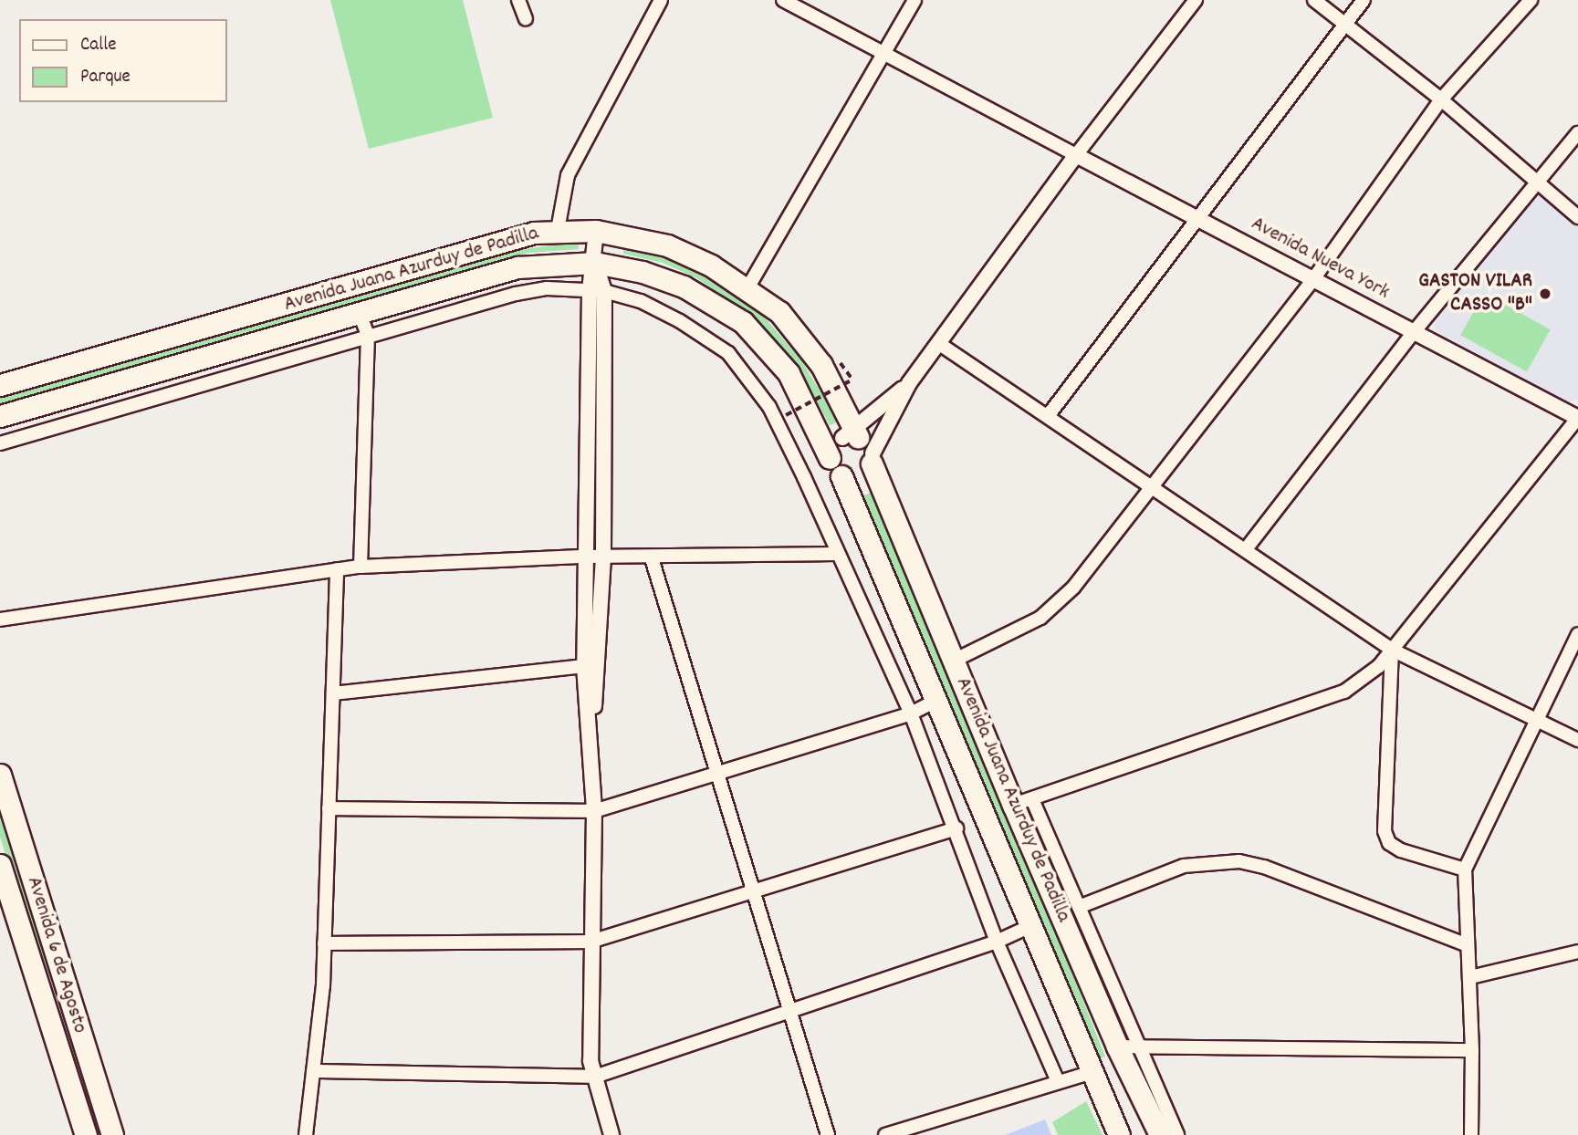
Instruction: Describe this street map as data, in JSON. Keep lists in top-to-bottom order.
{
  "streets": {
    "highway": ["Avenida Juana Azurduy de Padilla", "Avenida 6 de Agosto"],
    "street": ["Avenida Nueva York"]
  },
  "places": ["GASTON VILAR CASSO \"B\""],
  "legend": ["Calle", "Parque"]
}
